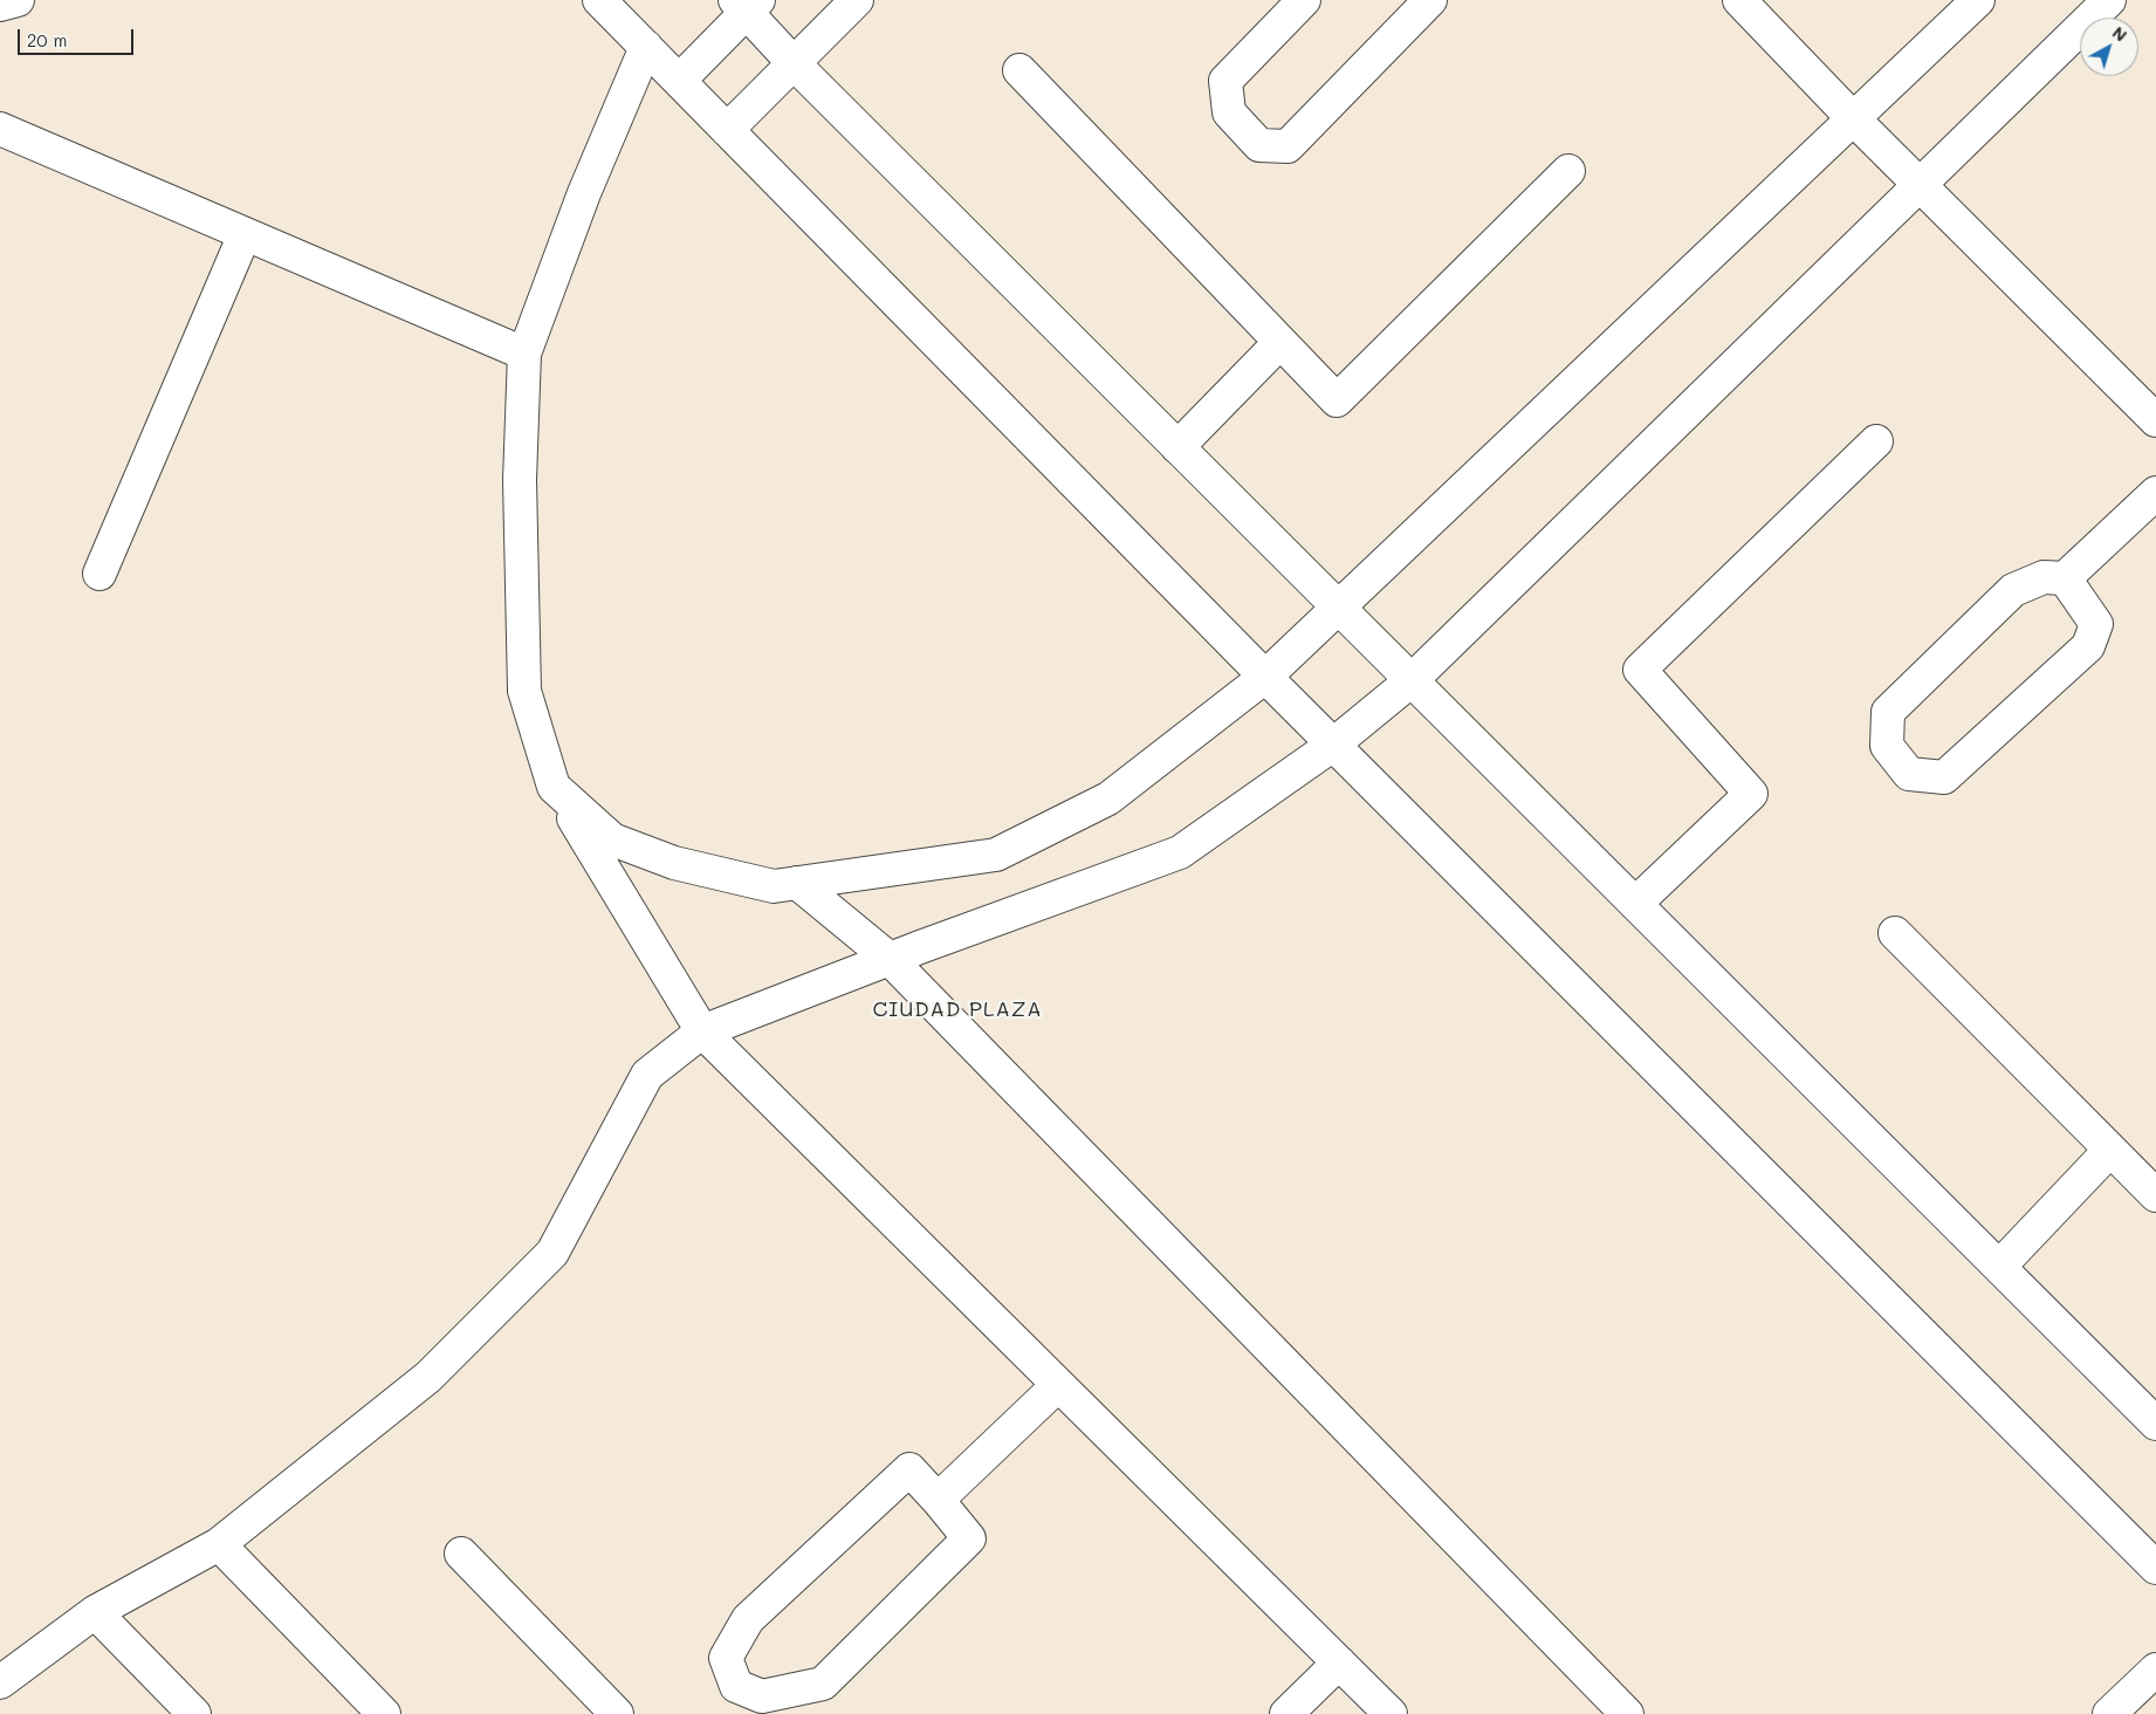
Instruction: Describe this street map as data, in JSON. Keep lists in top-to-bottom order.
{
  "districts": ["CIUDAD PLAZA"],
  "scale_bar": "20 m",
  "north": "top right"
}
